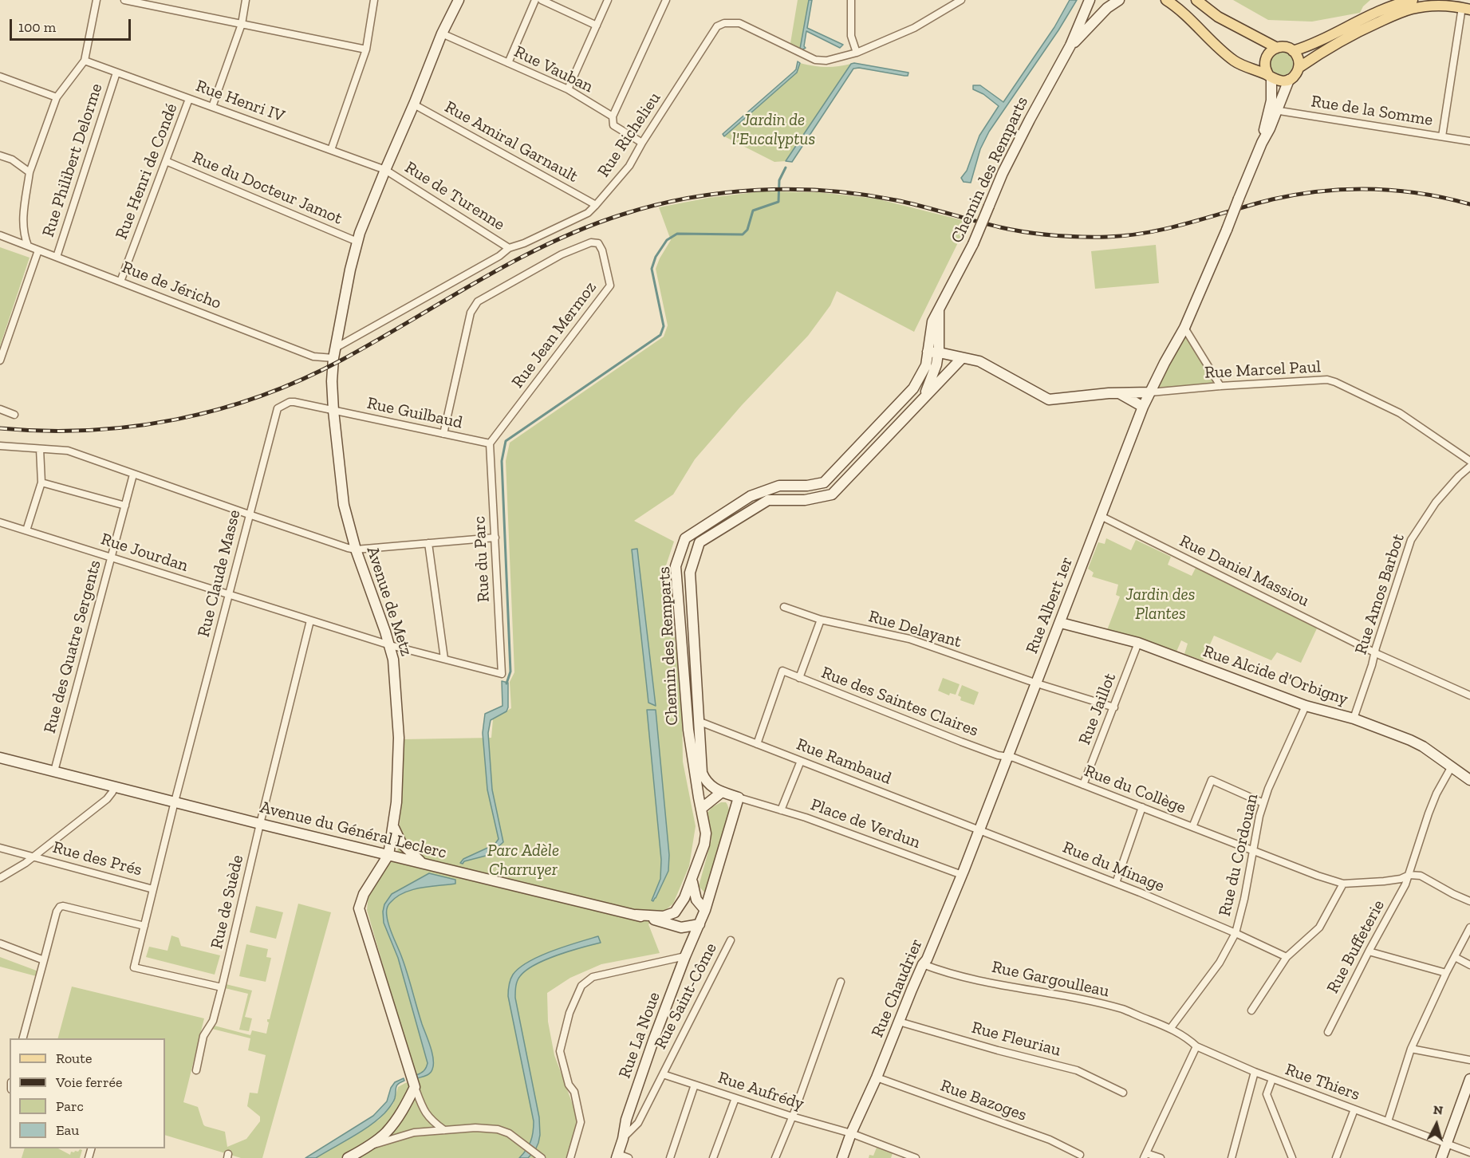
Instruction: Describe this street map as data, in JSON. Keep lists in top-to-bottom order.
{
  "streets": {
    "street": [
      "Rue Vauban",
      "Rue Henri IV",
      "Rue de la Somme",
      "Rue Richelieu",
      "Rue Amiral Garnault",
      "Rue Philibert Delorme",
      "Chemin des Remparts",
      "Rue Henri de Condé",
      "Rue du Docteur Jamot",
      "Rue de Turenne",
      "Rue de Jéricho",
      "Rue Jean Mermoz",
      "Rue Marcel Paul",
      "Rue Guilbaud",
      "Rue Jourdan",
      "Rue du Parc",
      "Rue Daniel Massiou",
      "Rue Claude Masse",
      "Rue Amos Barbot",
      "Avenue de Metz",
      "Rue Albert 1er",
      "Rue Delayant",
      "Rue des Quatre Sergents",
      "Rue Alcide d'Orbigny",
      "Rue des Saintes Claires",
      "Rue Jaillot",
      "Rue Rambaud",
      "Rue du Collège",
      "Place de Verdun",
      "Avenue du Général Leclerc",
      "Rue du Cordouan",
      "Rue des Prés",
      "Rue du Minage",
      "Rue de Suède",
      "Rue Buffeterie",
      "Rue Gargoulleau",
      "Rue Chaudrier",
      "Rue Saint-Côme",
      "Rue La Noue",
      "Rue Fleuriau",
      "Rue Thiers",
      "Rue Aufrédy",
      "Rue Bazoges"
    ]
  },
  "crossings": [
    ["Rue Vauban", "Rue Richelieu"],
    ["Rue Vauban", "Avenue de Metz"],
    ["Rue Henri IV", "Rue Philibert Delorme"],
    ["Rue Henri IV", "Rue Henri de Condé"],
    ["Rue Henri IV", "Rue de Turenne"],
    ["Rue Henri IV", "Avenue de Metz"],
    ["Rue de la Somme", "Rue Albert 1er"],
    ["Rue Richelieu", "Rue Amiral Garnault"],
    ["Rue Richelieu", "Rue de Turenne"],
    ["Rue Richelieu", "Avenue de Metz"],
    ["Rue Amiral Garnault", "Avenue de Metz"],
    ["Rue Philibert Delorme", "Rue de Jéricho"],
    ["Chemin des Remparts", "Rue Rambaud"],
    ["Chemin des Remparts", "Place de Verdun"],
    ["Chemin des Remparts", "Avenue du Général Leclerc"],
    ["Rue Henri de Condé", "Rue du Docteur Jamot"],
    ["Rue Henri de Condé", "Rue de Jéricho"],
    ["Rue du Docteur Jamot", "Avenue de Metz"],
    ["Rue de Turenne", "Avenue de Metz"],
    ["Rue de Jéricho", "Avenue de Metz"],
    ["Rue Jean Mermoz", "Rue Guilbaud"],
    ["Rue Jean Mermoz", "Rue du Parc"],
    ["Rue Marcel Paul", "Rue Albert 1er"],
    ["Rue Guilbaud", "Rue du Parc"],
    ["Rue Guilbaud", "Rue Claude Masse"],
    ["Rue Guilbaud", "Avenue de Metz"],
    ["Rue Jourdan", "Rue du Parc"],
    ["Rue Jourdan", "Rue Claude Masse"],
    ["Rue Jourdan", "Avenue de Metz"],
    ["Rue Jourdan", "Rue des Quatre Sergents"],
    ["Rue Jourdan", "Rue de Suède"],
    ["Rue Daniel Massiou", "Rue Amos Barbot"],
    ["Rue Daniel Massiou", "Rue Albert 1er"],
    ["Rue Claude Masse", "Avenue de Metz"],
    ["Rue Claude Masse", "Avenue du Général Leclerc"],
    ["Rue Claude Masse", "Rue des Prés"],
    ["Rue Amos Barbot", "Rue Alcide d'Orbigny"],
    ["Avenue de Metz", "Avenue du Général Leclerc"],
    ["Rue Albert 1er", "Rue Delayant"],
    ["Rue Albert 1er", "Rue Alcide d'Orbigny"],
    ["Rue Albert 1er", "Rue des Saintes Claires"],
    ["Rue Albert 1er", "Rue Rambaud"],
    ["Rue Albert 1er", "Rue du Collège"],
    ["Rue Albert 1er", "Rue du Minage"],
    ["Rue Albert 1er", "Rue Chaudrier"],
    ["Rue Delayant", "Rue Jaillot"],
    ["Rue des Quatre Sergents", "Avenue du Général Leclerc"],
    ["Rue Alcide d'Orbigny", "Rue Jaillot"],
    ["Rue Alcide d'Orbigny", "Rue du Cordouan"],
    ["Rue Alcide d'Orbigny", "Rue Buffeterie"],
    ["Rue des Saintes Claires", "Rue Rambaud"],
    ["Rue des Saintes Claires", "Rue du Collège"],
    ["Rue Jaillot", "Rue du Collège"],
    ["Rue Rambaud", "Rue du Minage"],
    ["Rue Rambaud", "Rue Chaudrier"],
    ["Rue du Collège", "Rue du Cordouan"],
    ["Rue du Collège", "Rue Buffeterie"],
    ["Place de Verdun", "Rue Chaudrier"],
    ["Avenue du Général Leclerc", "Rue de Suède"],
    ["Avenue du Général Leclerc", "Rue La Noue"],
    ["Rue du Cordouan", "Rue du Minage"],
    ["Rue du Cordouan", "Rue Gargoulleau"],
    ["Rue du Cordouan", "Rue Thiers"],
    ["Rue du Minage", "Rue Chaudrier"],
    ["Rue Gargoulleau", "Rue Chaudrier"],
    ["Rue Gargoulleau", "Rue Thiers"],
    ["Rue Chaudrier", "Rue Fleuriau"],
    ["Rue Chaudrier", "Rue Aufrédy"],
    ["Rue Chaudrier", "Rue Bazoges"],
    ["Rue Saint-Côme", "Rue La Noue"],
    ["Rue Saint-Côme", "Rue Aufrédy"]
  ],
  "parks": ["Jardin de l'Eucalyptus", "Jardin des Plantes", "Parc Adèle Charruyer"],
  "legend": [
    "Route",
    "Voie ferrée",
    "Parc",
    "Eau"
  ],
  "scale_bar": "100 m",
  "north": "top"
}
